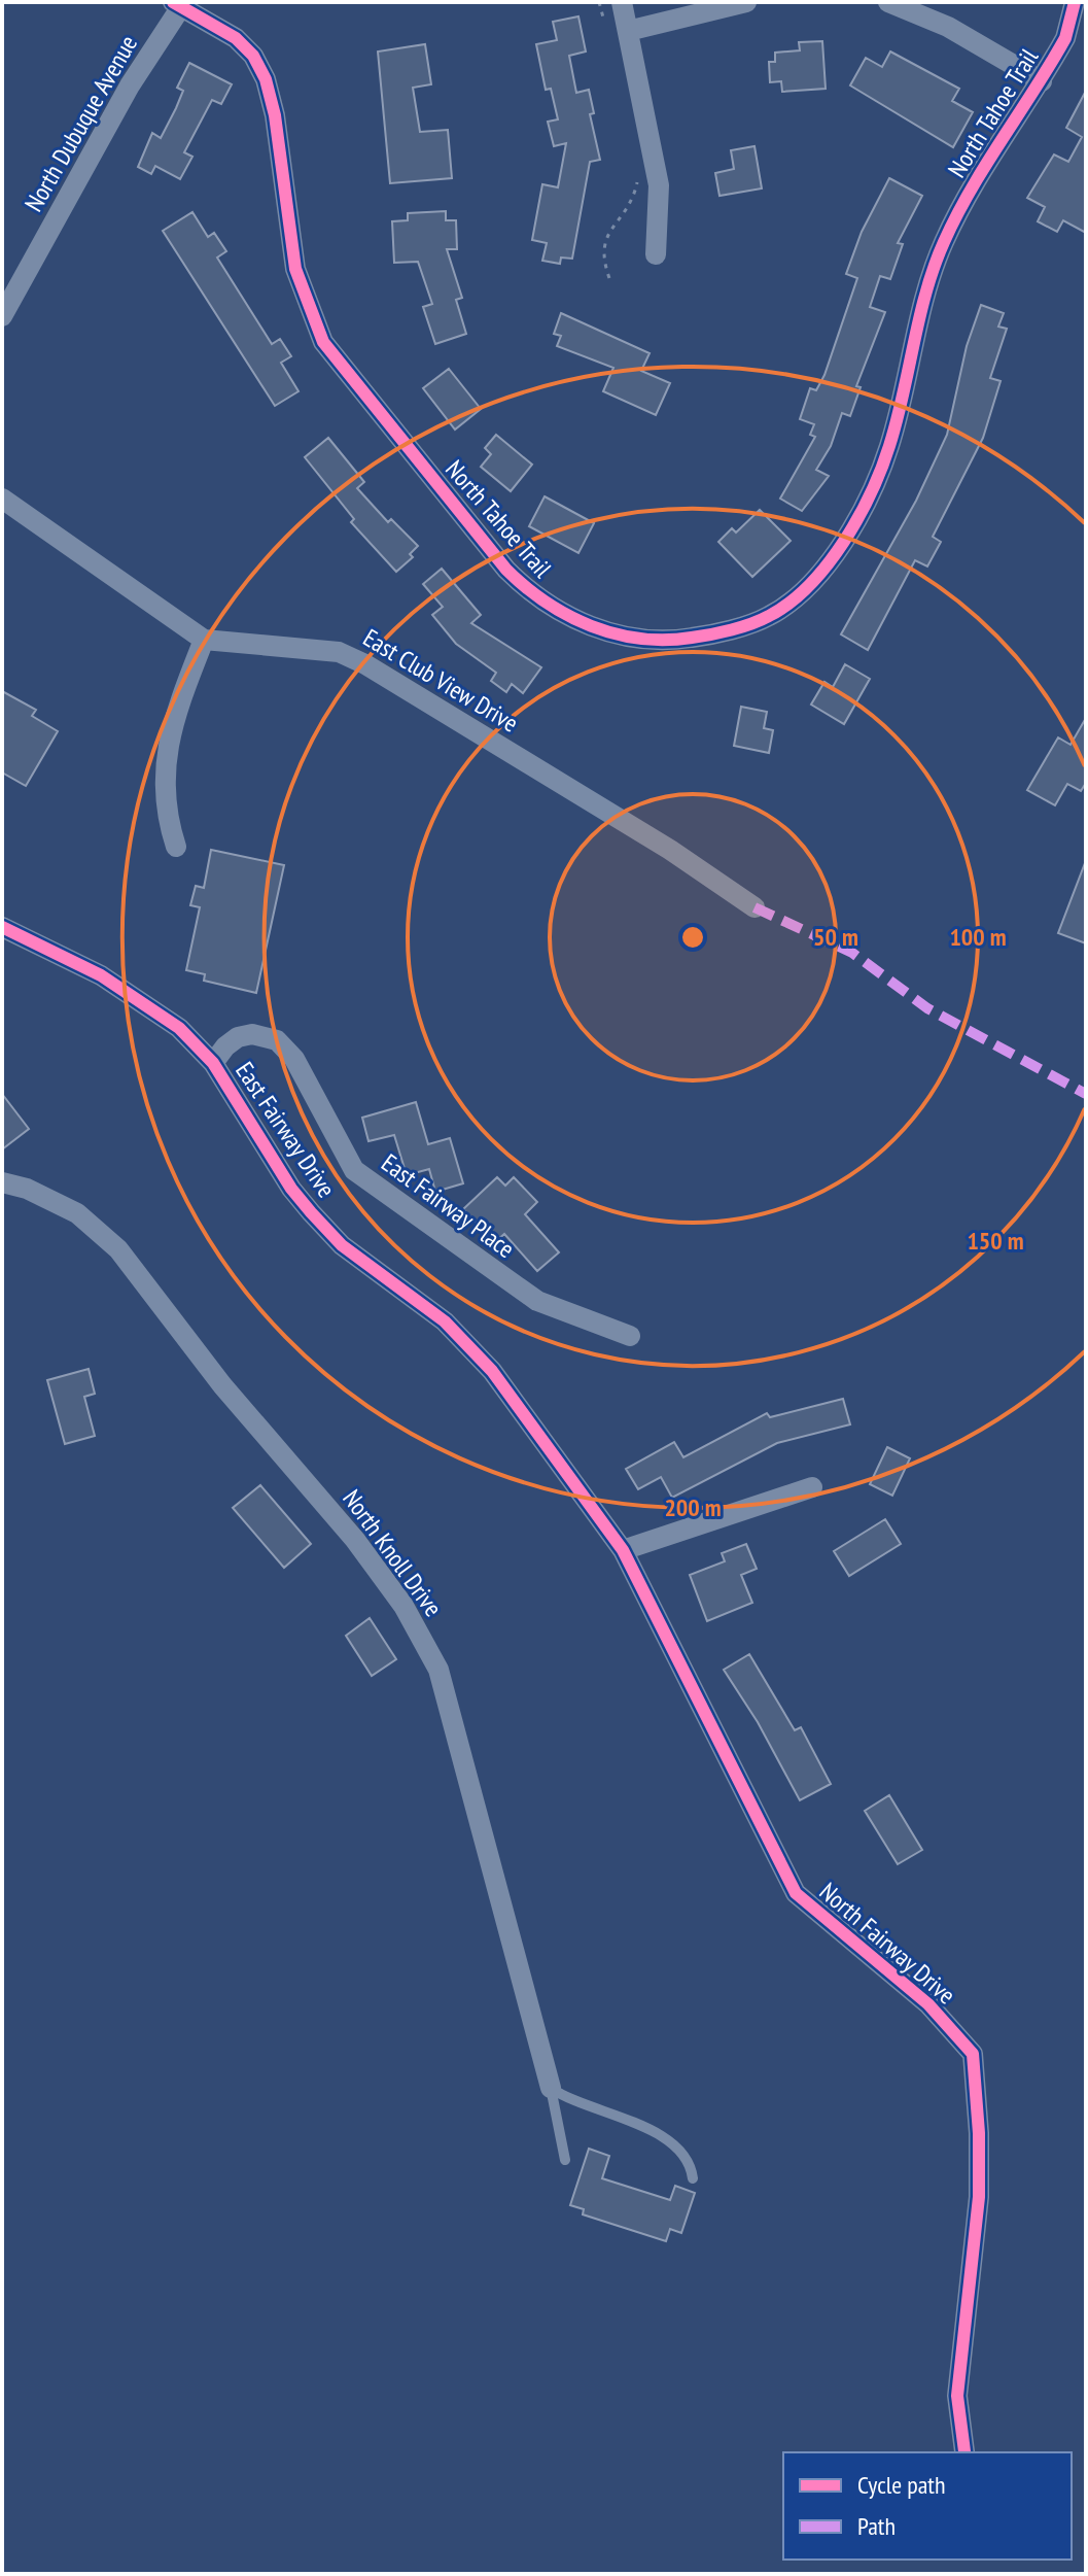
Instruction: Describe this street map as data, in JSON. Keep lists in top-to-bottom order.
{
  "streets": {
    "street": [
      "North Tahoe Trail",
      "North Dubuque Avenue",
      "East Club View Drive",
      "East Fairway Drive",
      "East Fairway Place",
      "North Knoll Drive",
      "North Fairway Drive"
    ]
  },
  "crossings": [
    ["North Tahoe Trail", "North Dubuque Avenue"],
    ["East Fairway Drive", "East Fairway Place"],
    ["East Fairway Drive", "North Fairway Drive"]
  ],
  "legend": ["Cycle path", "Path"],
  "rings": [
    "50 m",
    "100 m",
    "150 m",
    "200 m"
  ]
}
